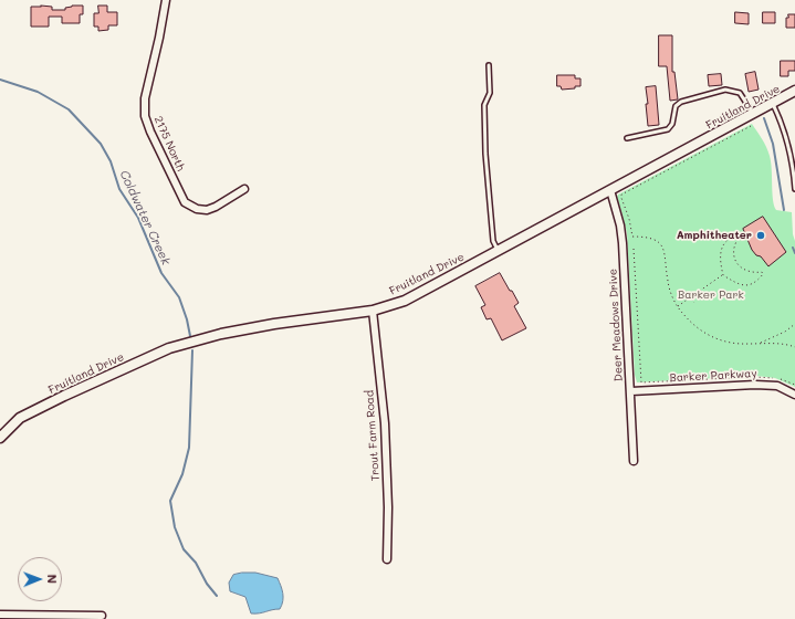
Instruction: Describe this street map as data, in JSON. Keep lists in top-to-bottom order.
{
  "streets": {
    "street": [
      "Fruitland Drive",
      "2175 North",
      "Deer Meadows Drive",
      "Barker Parkway",
      "Trout Farm Road"
    ]
  },
  "crossings": [
    ["Fruitland Drive", "Deer Meadows Drive"],
    ["Fruitland Drive", "Trout Farm Road"],
    ["Deer Meadows Drive", "Barker Parkway"]
  ],
  "water": ["Coldwater Creek"],
  "parks": ["Barker Park"],
  "places": ["Amphitheater"],
  "north": "right"
}
